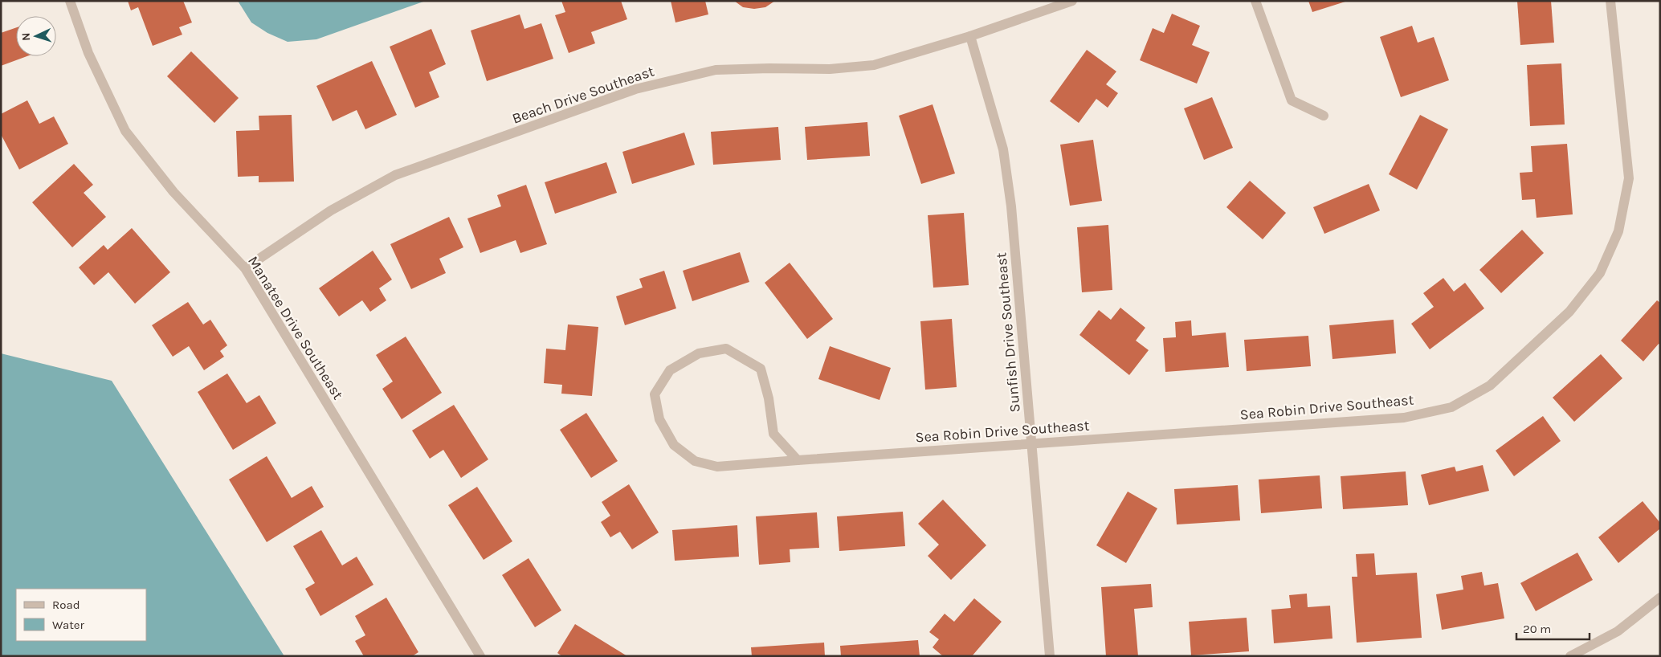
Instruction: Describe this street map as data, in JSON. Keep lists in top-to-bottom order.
{
  "streets": {
    "street": [
      "Beach Drive Southeast",
      "Manatee Drive Southeast",
      "Sunfish Drive Southeast",
      "Sea Robin Drive Southeast"
    ]
  },
  "crossings": [
    ["Beach Drive Southeast", "Manatee Drive Southeast"],
    ["Beach Drive Southeast", "Sunfish Drive Southeast"],
    ["Sunfish Drive Southeast", "Sea Robin Drive Southeast"]
  ],
  "legend": ["Road", "Water"],
  "scale_bar": "20 m",
  "north": "left"
}
